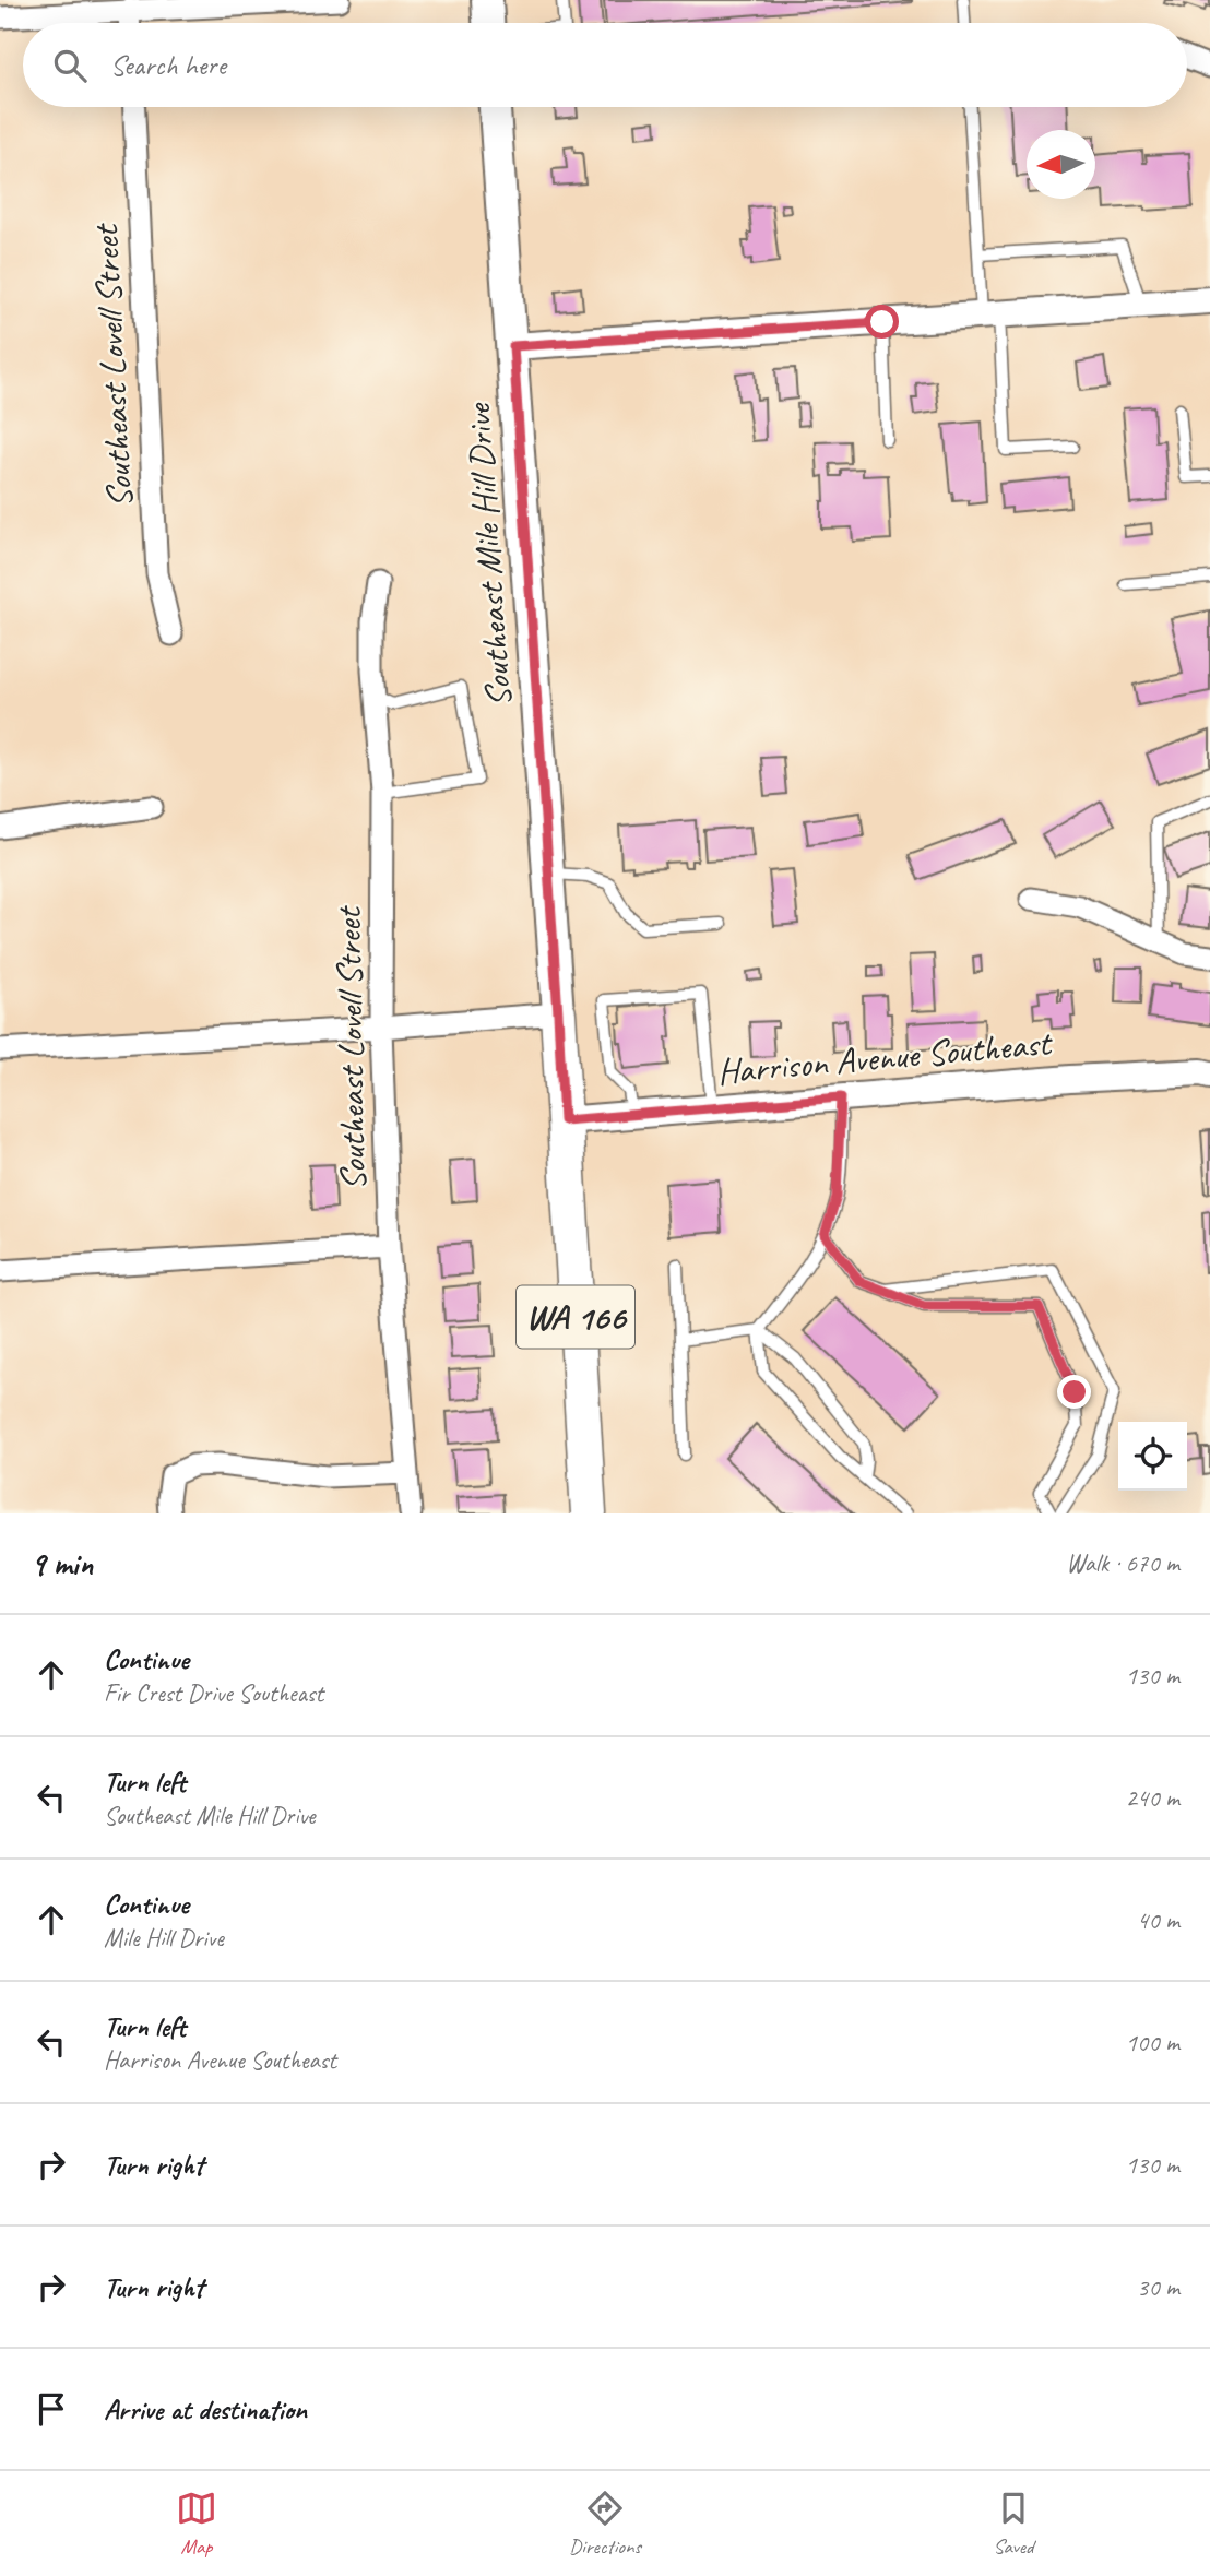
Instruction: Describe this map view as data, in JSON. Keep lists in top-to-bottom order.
{
  "streets": {
    "main road": ["Southeast Mile Hill Drive", "WA 166"],
    "street": ["Southeast Lovell Street", "Harrison Avenue Southeast"]
  },
  "crossings": [
    ["Southeast Mile Hill Drive", "WA 166"],
    ["Harrison Avenue Southeast", "WA 166"]
  ],
  "north": "left",
  "page": {
    "search": "Search here",
    "heading": ["9 min", "Walk · 670 m"],
    "list": [
      ["Continue", "Fir Crest Drive Southeast", "130 m"],
      ["Turn left", "Southeast Mile Hill Drive", "240 m"],
      ["Continue", "Mile Hill Drive", "40 m"],
      ["Turn left", "Harrison Avenue Southeast", "100 m"],
      ["Turn right", "130 m"],
      ["Turn right", "30 m"],
      "Arrive at destination"
    ],
    "nav": ["Map", "Directions", "Saved"]
  }
}
